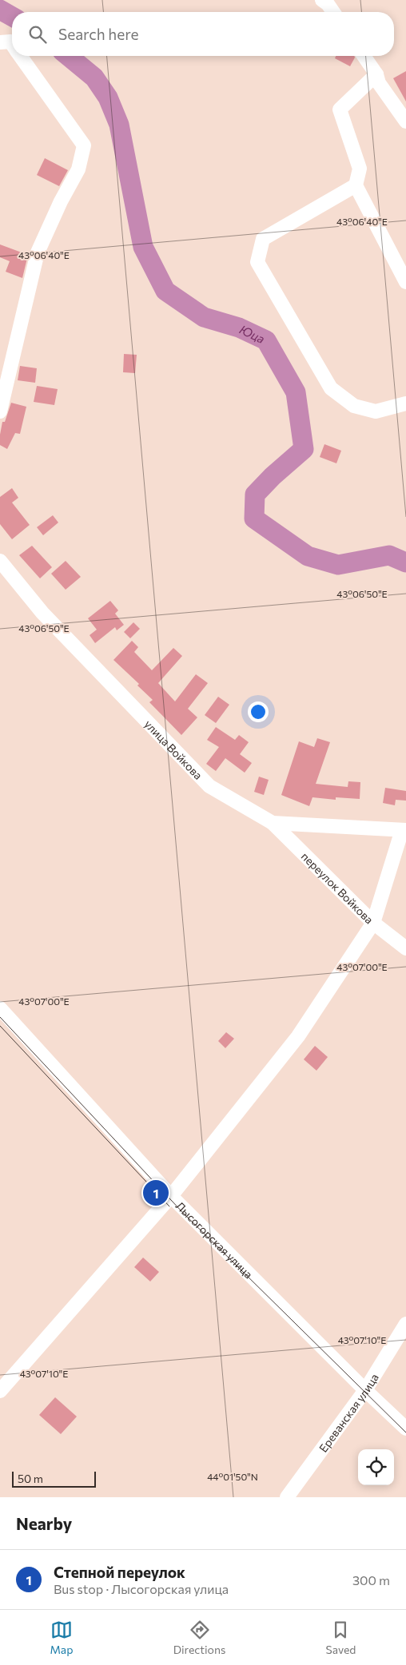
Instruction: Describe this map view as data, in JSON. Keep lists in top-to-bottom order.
{
  "streets": {
    "street": [
      "улица Войкова",
      "переулок Войкова",
      "Лысогорская улица",
      "Ереванская улица"
    ]
  },
  "crossings": [
    ["улица Войкова", "переулок Войкова"],
    ["Лысогорская улица", "Ереванская улица"]
  ],
  "water": ["Юца"],
  "scale_bar": "50 m",
  "page": {
    "search": "Search here",
    "pins": "1",
    "scale": "50 m",
    "heading": "Nearby",
    "list": [
      {
        "mark": "1",
        "name": "Степной переулок",
        "note": "Bus stop · Лысогорская улица",
        "value": "300 m"
      }
    ],
    "nav": ["Map", "Directions", "Saved"]
  },
  "coordinates": [
    "43°06'40\"E",
    "43°06'50\"E",
    "43°07'00\"E",
    "43°07'10\"E",
    "44°01'50\"N"
  ]
}
